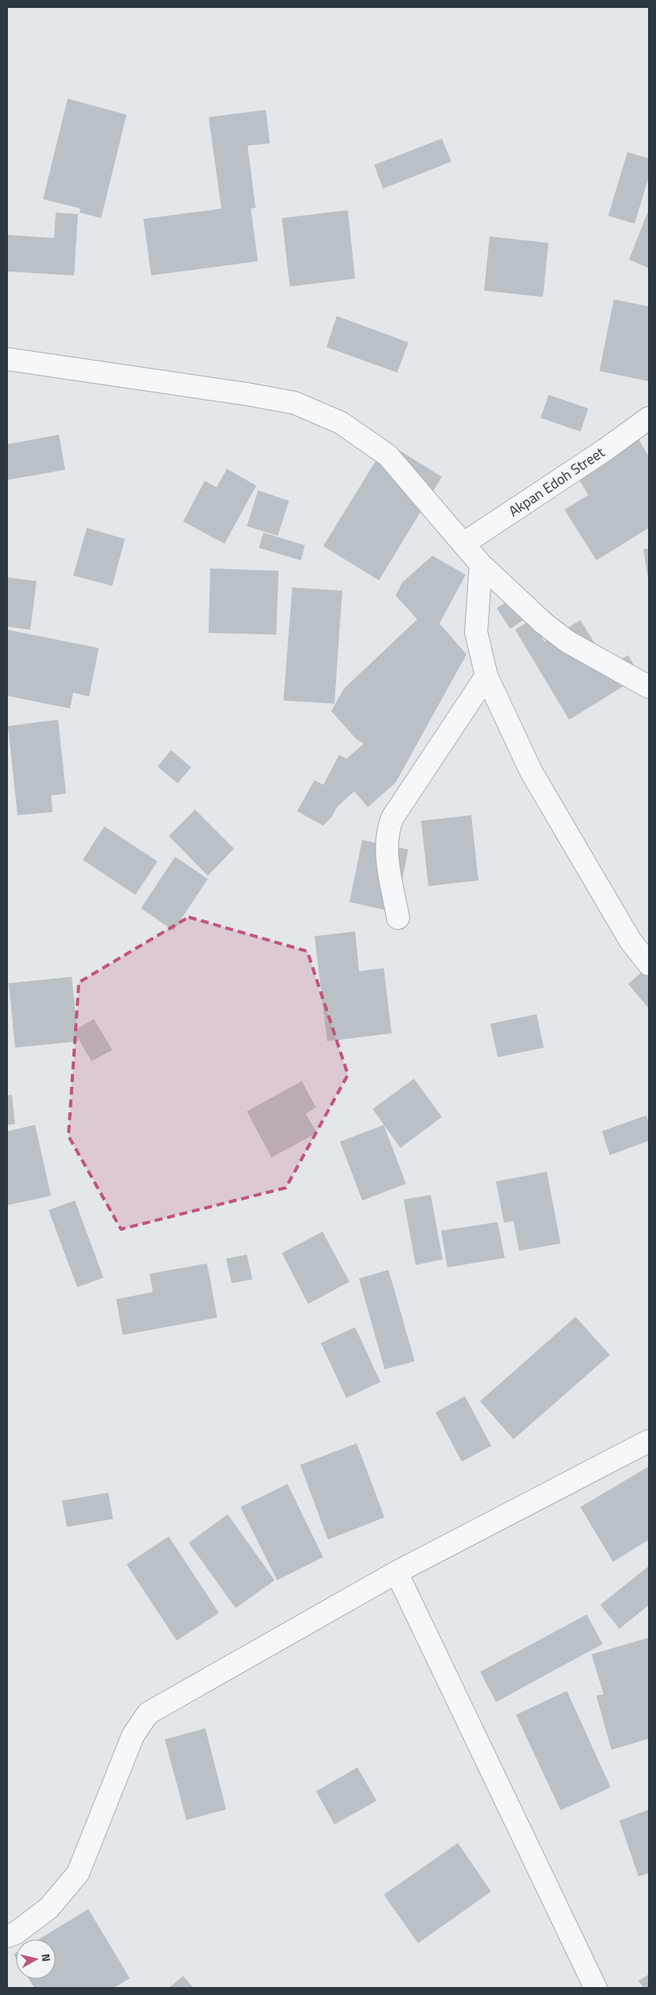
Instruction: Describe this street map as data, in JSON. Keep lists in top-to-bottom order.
{
  "streets": {
    "street": ["Akpan Edoh Street"]
  },
  "north": "right"
}
